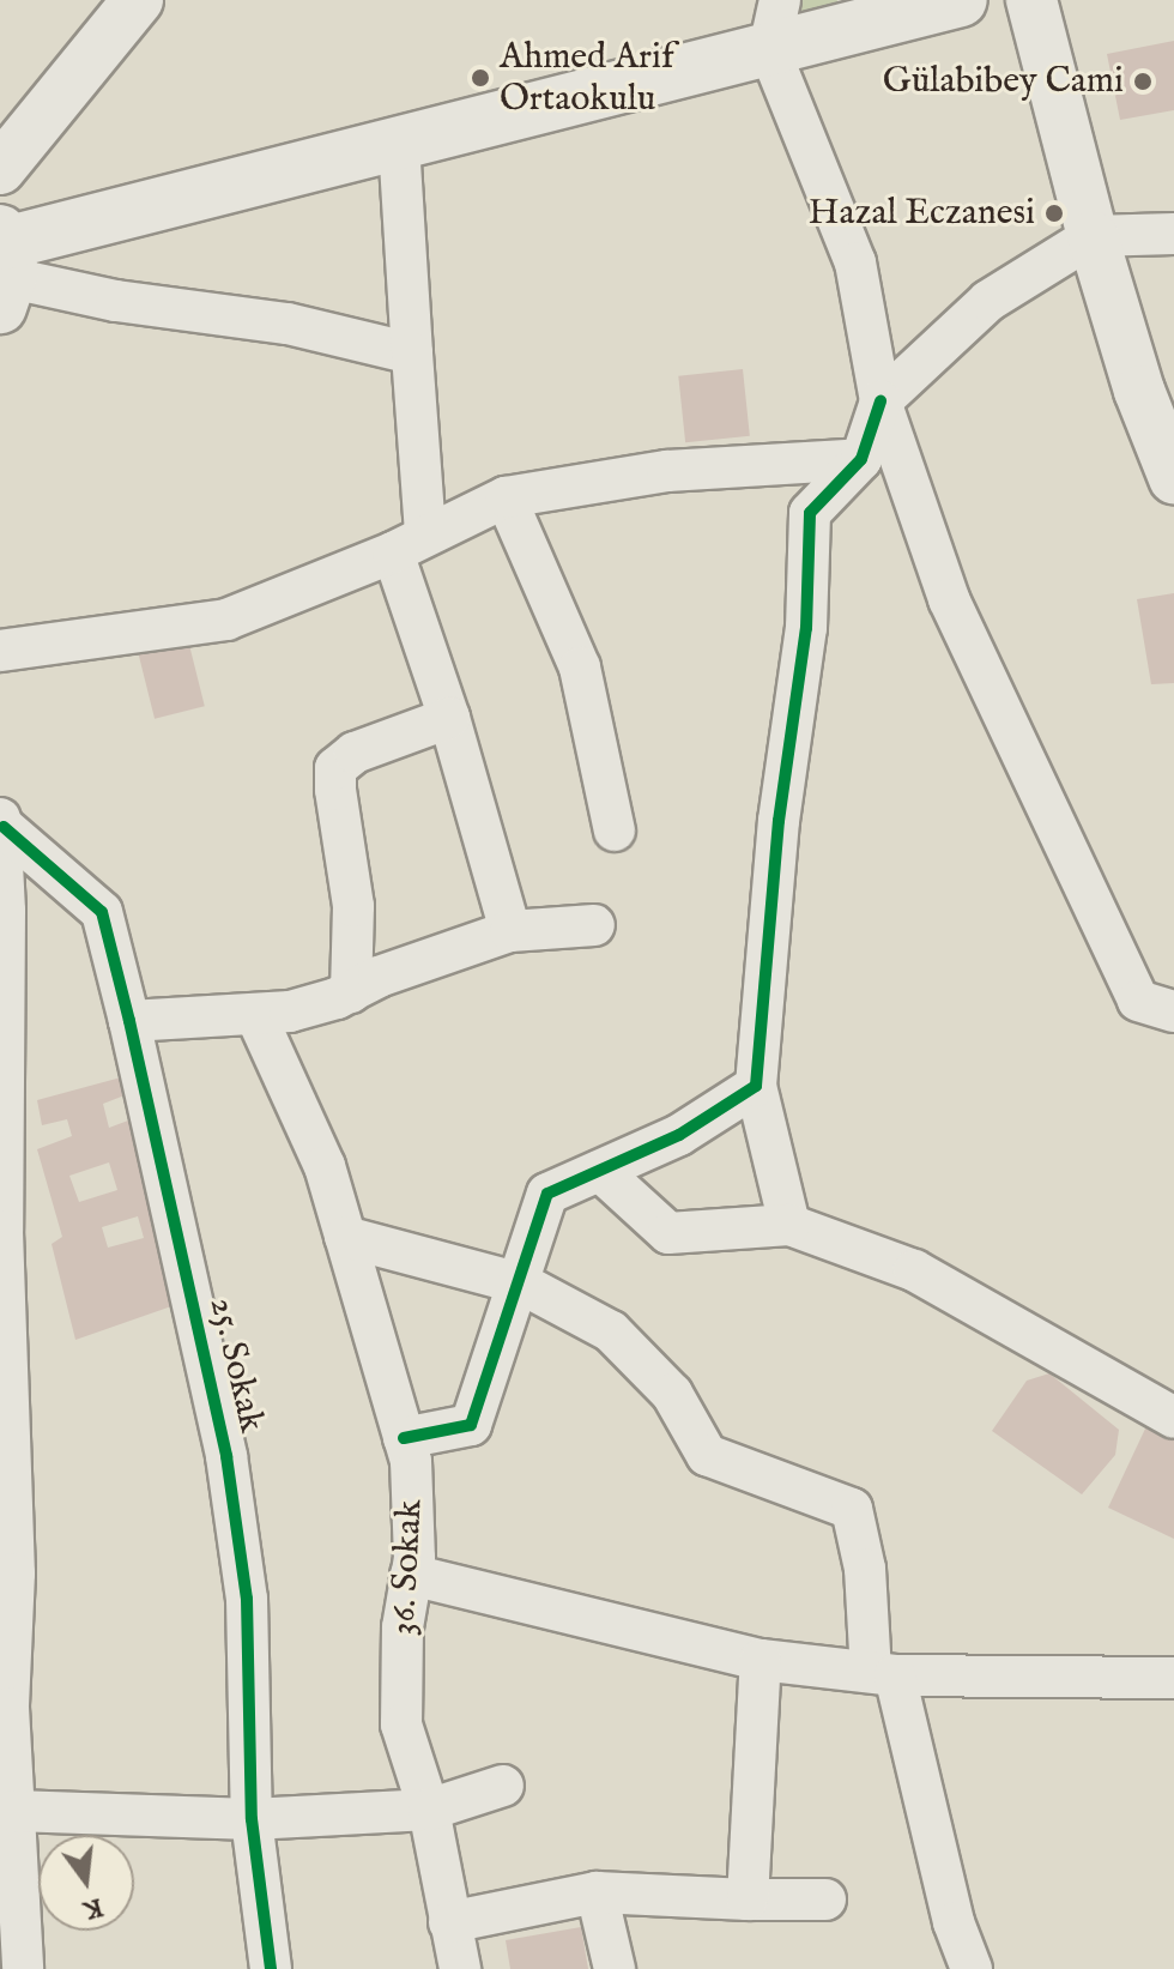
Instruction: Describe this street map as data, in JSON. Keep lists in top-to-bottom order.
{
  "streets": {
    "street": ["25. Sokak", "36. Sokak"]
  },
  "places": ["Ahmed Arif Ortaokulu", "Gülabibey Cami", "Hazal Eczanesi"],
  "north": "bottom"
}
